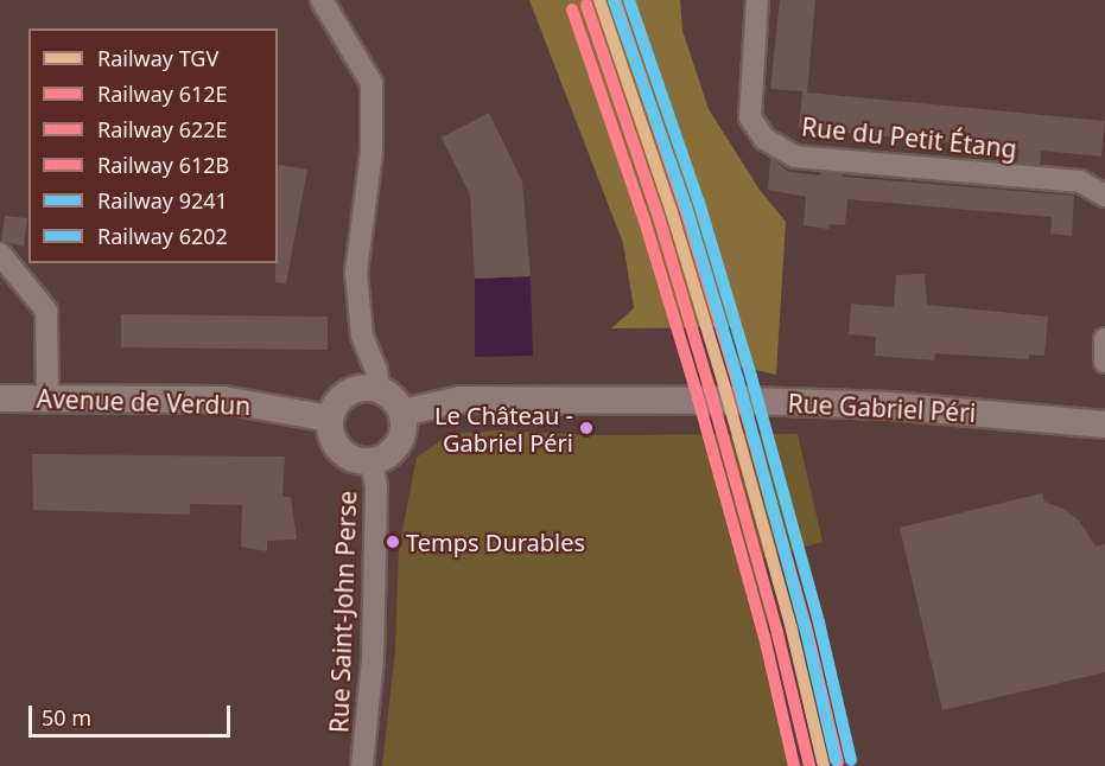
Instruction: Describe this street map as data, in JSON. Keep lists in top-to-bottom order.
{
  "streets": {
    "street": [
      "Rue du Petit Étang",
      "Avenue de Verdun",
      "Rue Gabriel Péri",
      "Rue Saint-John Perse"
    ]
  },
  "crossings": [
    ["Avenue de Verdun", "Rue Gabriel Péri"],
    ["Avenue de Verdun", "Rue Saint-John Perse"],
    ["Rue Gabriel Péri", "Rue Saint-John Perse"]
  ],
  "places": ["Le Château - Gabriel Péri", "Temps Durables"],
  "lines": [
    "rail line TGV",
    "rail line 622E",
    "rail line 9241",
    "rail line 6202",
    "rail line 612E",
    "rail line 612B"
  ],
  "legend": [
    "Railway TGV",
    "Railway 612E",
    "Railway 622E",
    "Railway 612B",
    "Railway 9241",
    "Railway 6202"
  ],
  "scale_bar": "50 m"
}
